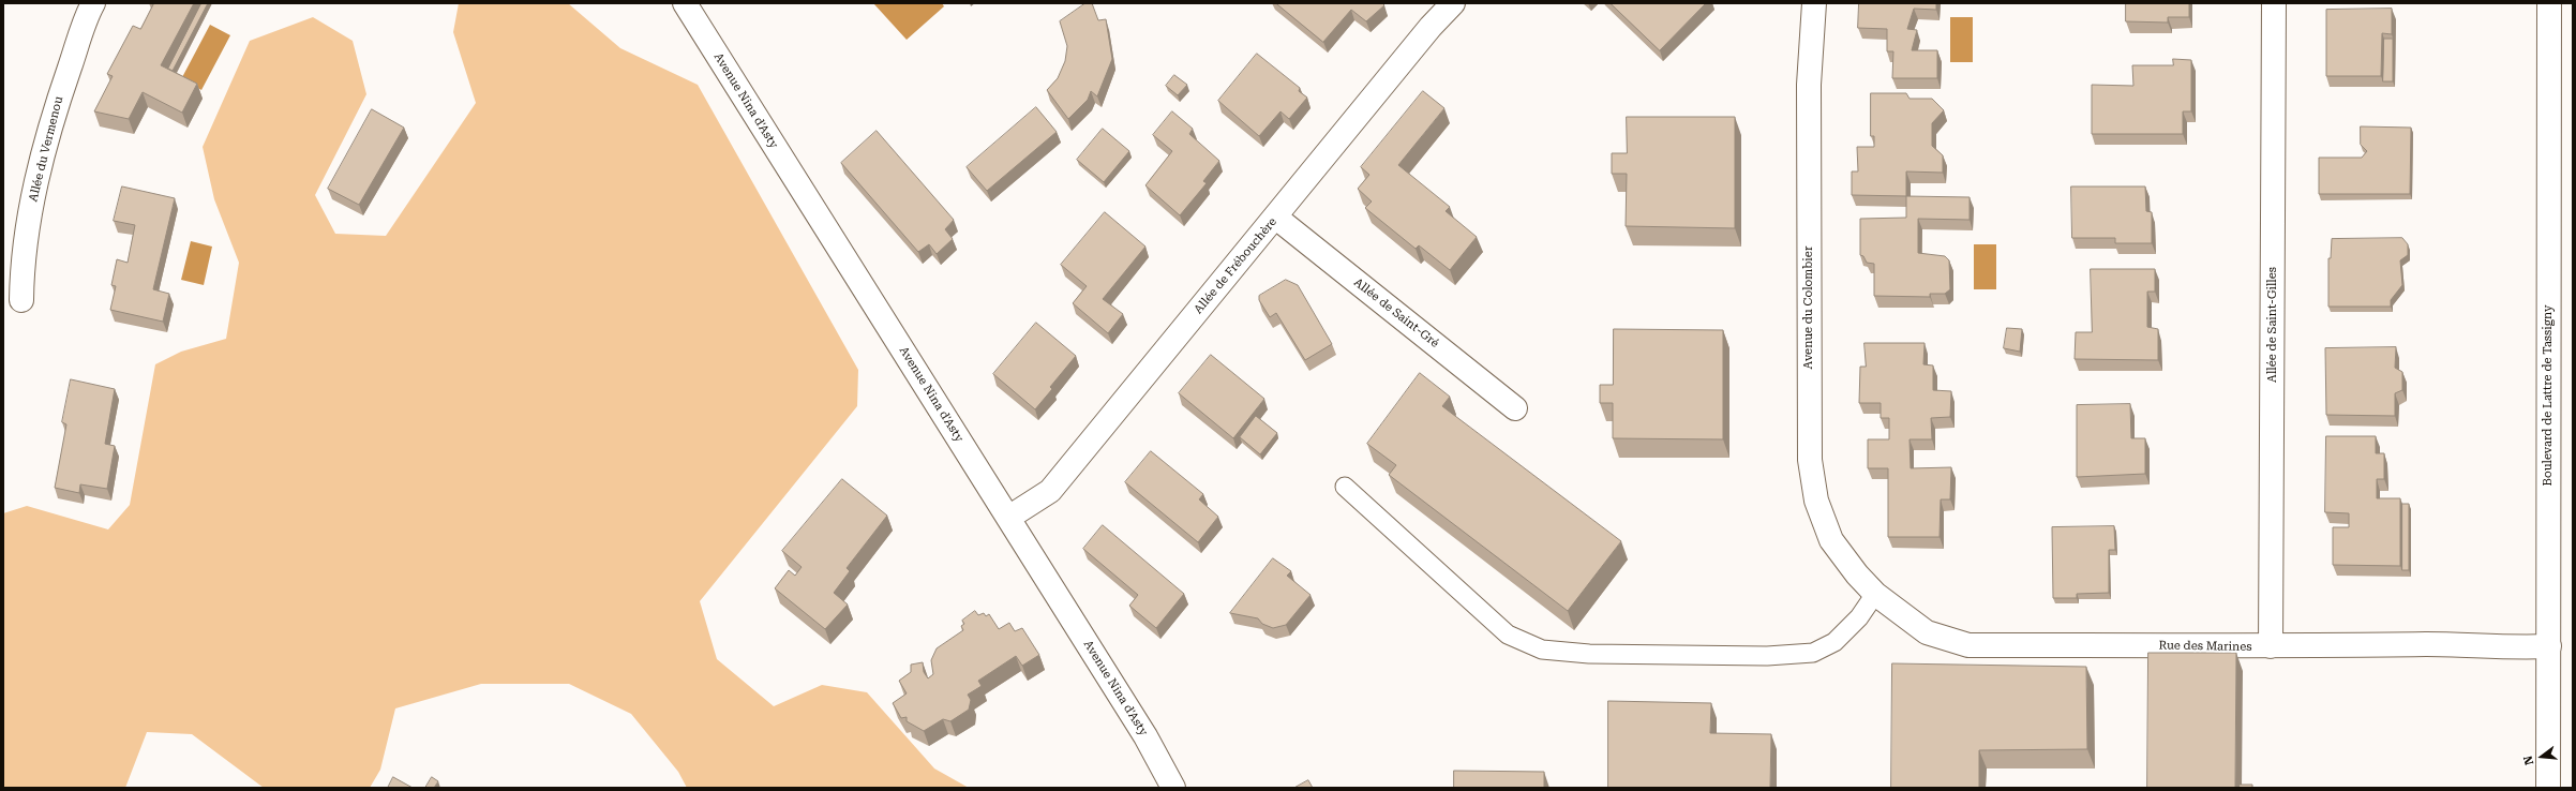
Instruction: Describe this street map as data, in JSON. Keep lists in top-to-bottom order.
{
  "streets": {
    "street": [
      "Avenue Nina d'Asty",
      "Allée du Vermenou",
      "Allée de Frébouchère",
      "Avenue du Colombier",
      "Allée de Saint-Gré",
      "Allée de Saint-Gilles",
      "Boulevard de Lattre de Tassigny",
      "Rue des Marines"
    ]
  },
  "crossings": [
    ["Avenue Nina d'Asty", "Allée de Frébouchère"],
    ["Allée de Frébouchère", "Allée de Saint-Gré"],
    ["Avenue du Colombier", "Rue des Marines"],
    ["Allée de Saint-Gilles", "Rue des Marines"],
    ["Boulevard de Lattre de Tassigny", "Rue des Marines"]
  ],
  "north": "left"
}
